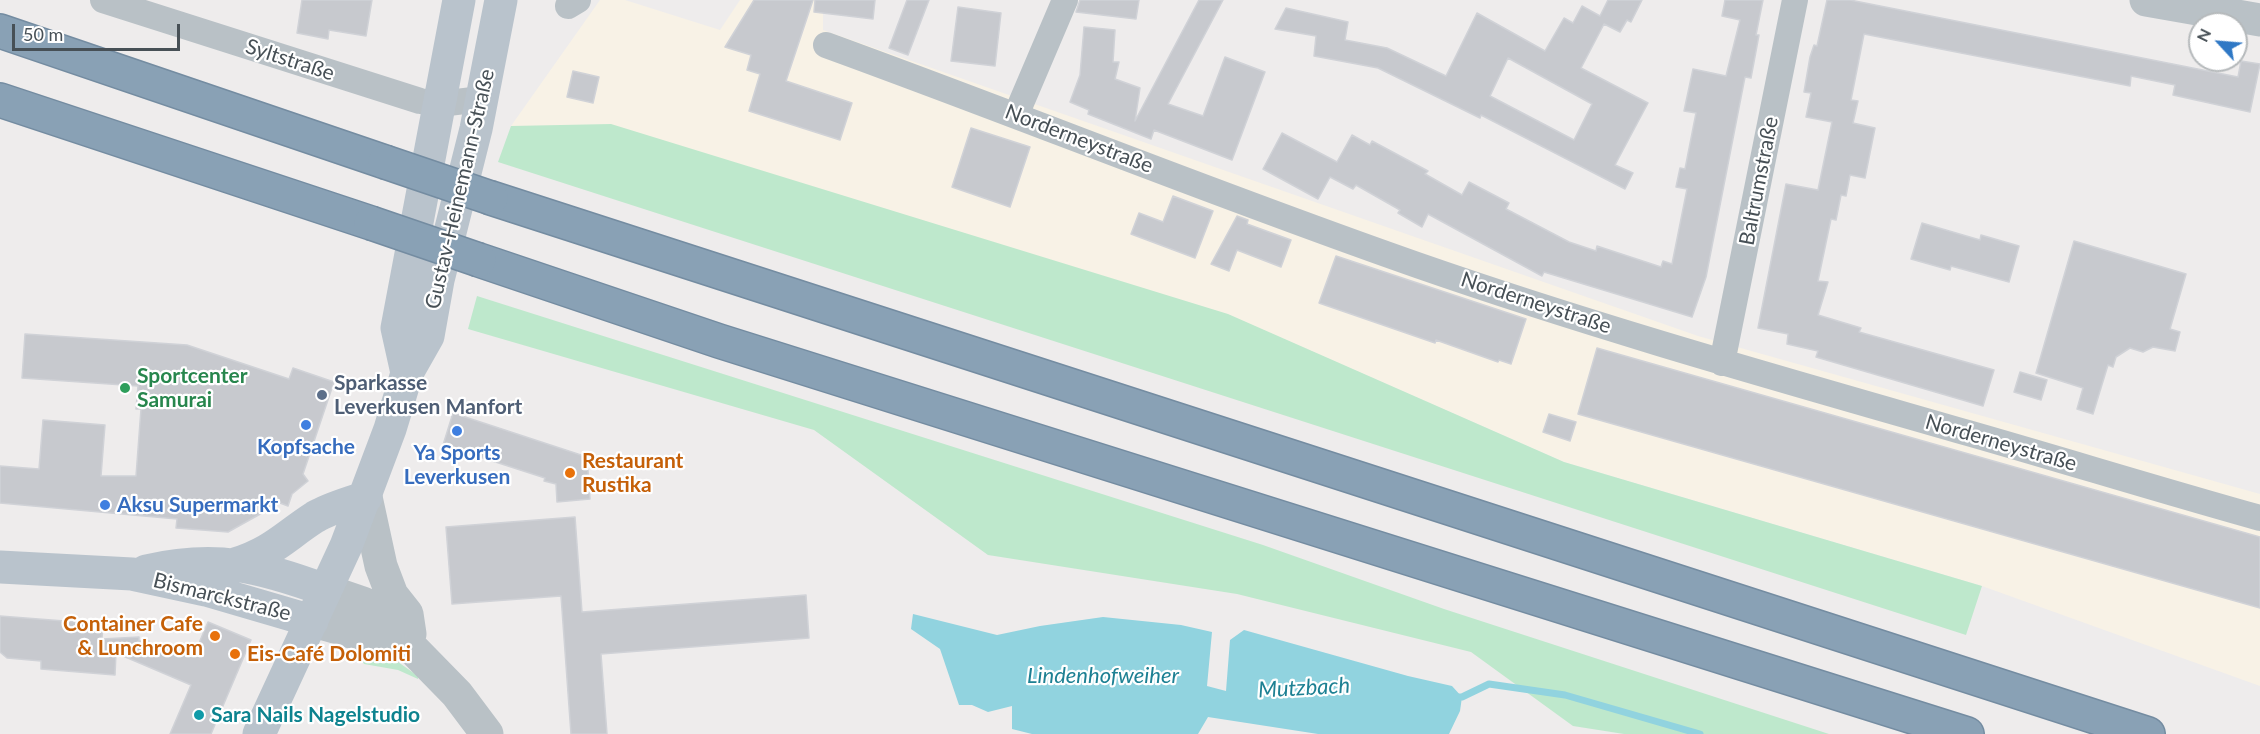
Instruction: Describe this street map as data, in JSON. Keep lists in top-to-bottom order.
{
  "streets": {
    "main road": ["Gustav-Heinemann-Straße", "Bismarckstraße"],
    "street": ["Syltstraße", "Norderneystraße", "Baltrumstraße"]
  },
  "crossings": [
    ["Syltstraße", "Gustav-Heinemann-Straße"],
    ["Norderneystraße", "Baltrumstraße"],
    ["Gustav-Heinemann-Straße", "Bismarckstraße"]
  ],
  "water": ["Lindenhofweiher", "Mutzbach"],
  "places": [
    "Sportcenter Samurai",
    "Sparkasse Leverkusen Manfort",
    "Kopfsache",
    "Ya Sports Leverkusen",
    "Restaurant Rustika",
    "Aksu Supermarkt",
    "Container Cafe & Lunchroom",
    "Eis-Café Dolomiti",
    "Sara Nails Nagelstudio"
  ],
  "scale_bar": "50 m",
  "north": "top left"
}
